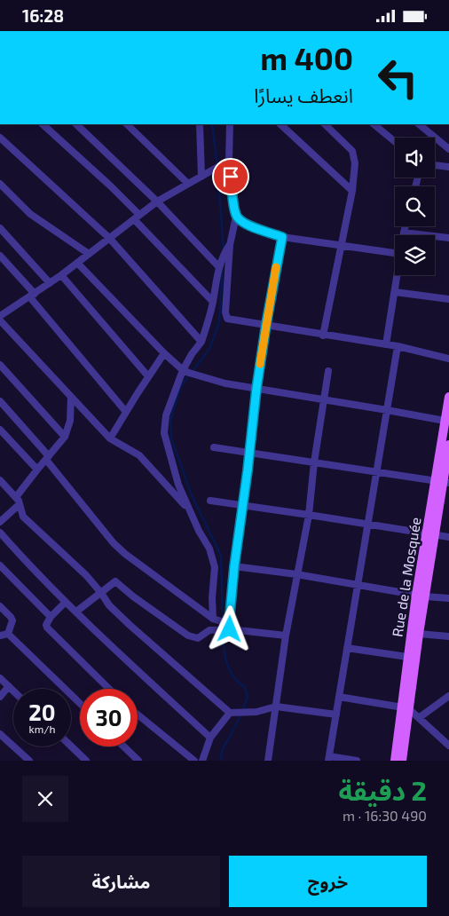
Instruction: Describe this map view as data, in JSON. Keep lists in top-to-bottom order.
{
  "streets": {
    "main road": ["Rue de la Mosquée"]
  },
  "page": {
    "status": "16:28",
    "turn": ["400 m", "انعطف يسارًا"],
    "speed": "20 km/h",
    "limit": "30",
    "heading": ["2 دقيقة", "490 m · 16:30"],
    "buttons": ["خروج", "مشاركة"]
  }
}
